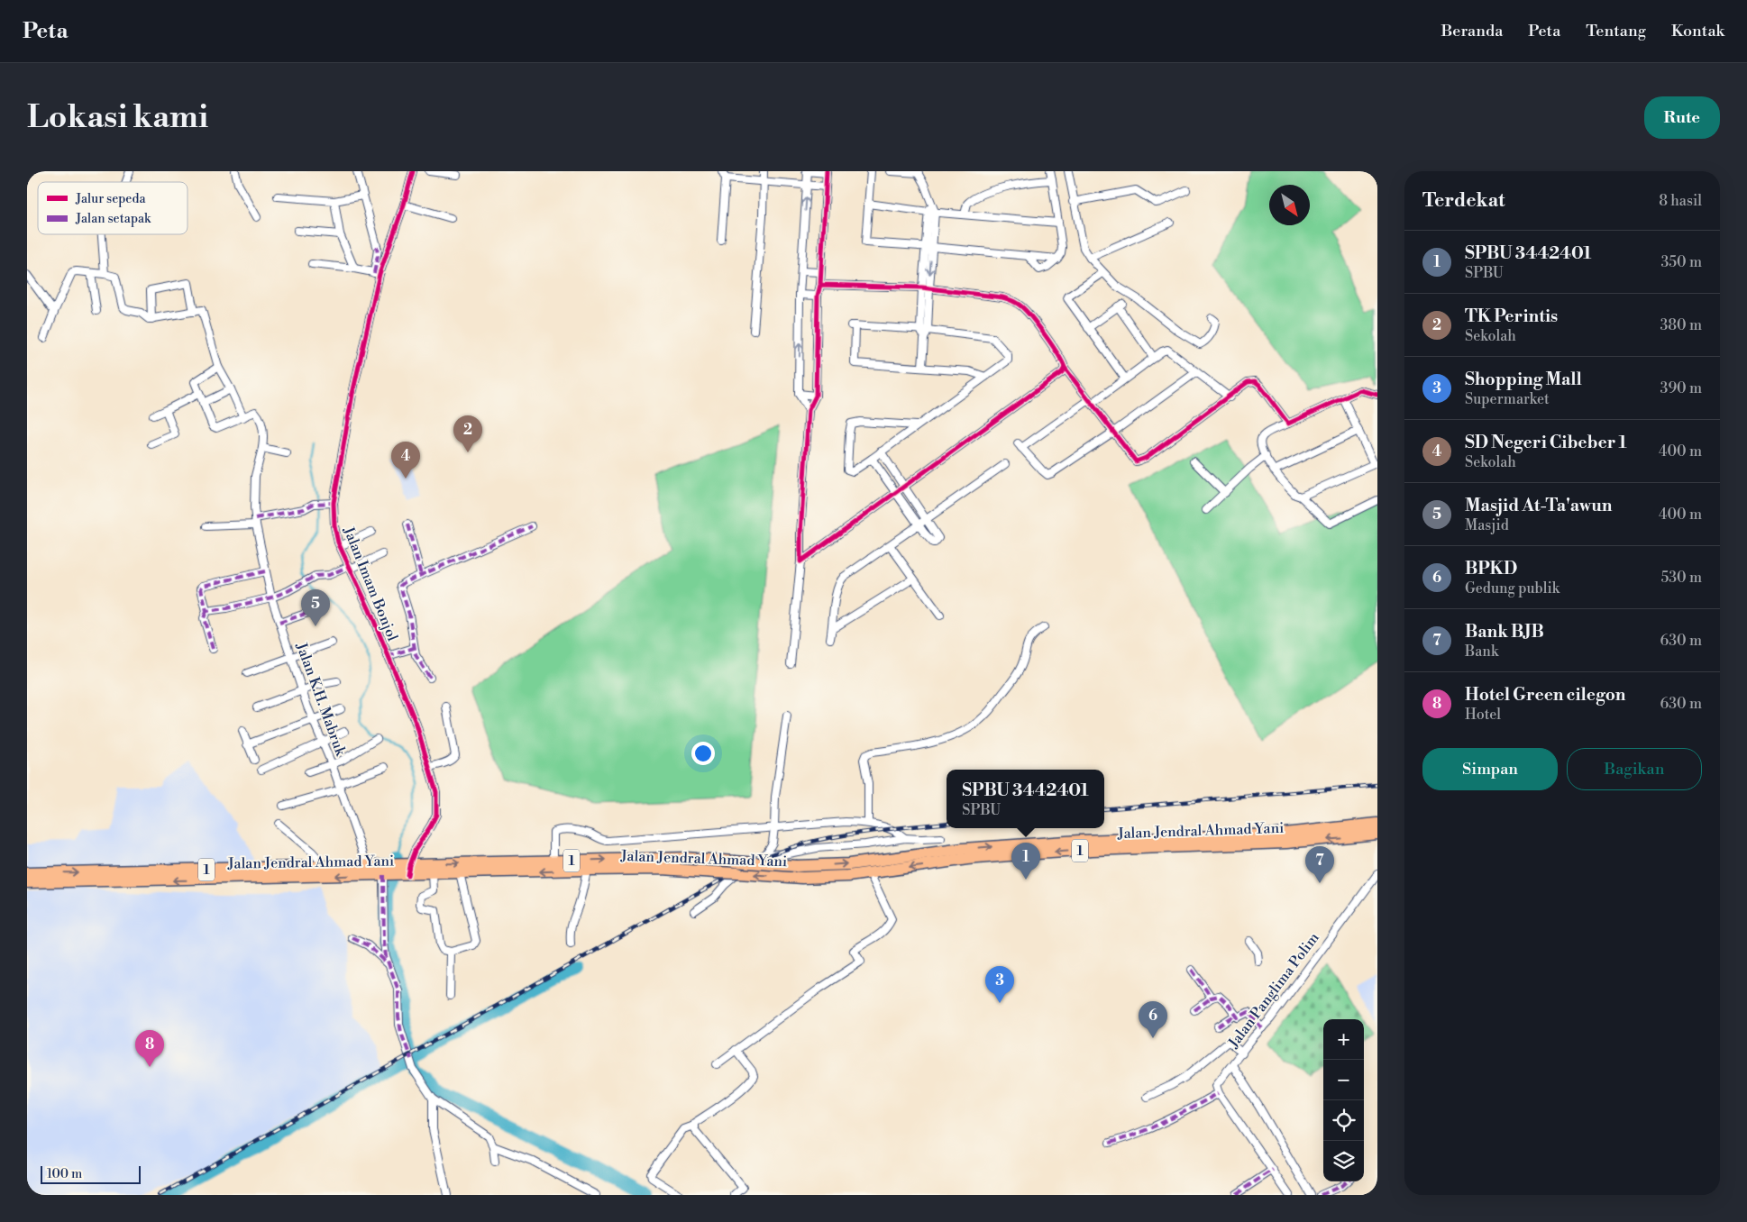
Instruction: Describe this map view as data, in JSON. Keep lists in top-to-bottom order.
{
  "streets": {
    "highway": ["Jalan Jendral Ahmad Yani", "1"],
    "street": ["Jalan Imam Bonjol", "Jalan K.H. Mabruk", "Jalan Panglima Polim"]
  },
  "crossings": [
    ["Jalan Imam Bonjol", "Jalan Jendral Ahmad Yani"],
    ["Jalan K.H. Mabruk", "Jalan Jendral Ahmad Yani"]
  ],
  "legend": ["Jalur sepeda", "Jalan setapak"],
  "scale_bar": "100 m",
  "north": "bottom right",
  "page": {
    "header": "Peta",
    "nav": [
      "Beranda",
      "Peta",
      "Tentang",
      "Kontak"
    ],
    "buttons": [
      "Rute",
      ["Simpan", "Bagikan"]
    ],
    "title": "Lokasi kami",
    "heading": ["Terdekat", "8 hasil"],
    "list": [
      {
        "mark": "1",
        "name": "SPBU 3442401",
        "note": "SPBU",
        "value": "350 m"
      },
      {
        "mark": "2",
        "name": "TK Perintis",
        "note": "Sekolah",
        "value": "380 m"
      },
      {
        "mark": "3",
        "name": "Shopping Mall",
        "note": "Supermarket",
        "value": "390 m"
      },
      {
        "mark": "4",
        "name": "SD Negeri Cibeber 1",
        "note": "Sekolah",
        "value": "400 m"
      },
      {
        "mark": "5",
        "name": "Masjid At-Ta'awun",
        "note": "Masjid",
        "value": "400 m"
      },
      {
        "mark": "6",
        "name": "BPKD",
        "note": "Gedung publik",
        "value": "530 m"
      },
      {
        "mark": "7",
        "name": "Bank BJB",
        "note": "Bank",
        "value": "630 m"
      },
      {
        "mark": "8",
        "name": "Hotel Green cilegon",
        "note": "Hotel",
        "value": "630 m"
      }
    ],
    "pins": [
      "2",
      "4",
      "5",
      "1",
      "7",
      "3",
      "6",
      "8"
    ],
    "popup": ["SPBU 3442401", "SPBU"],
    "map_buttons": ["+", "−"],
    "scale": "100 m"
  }
}
